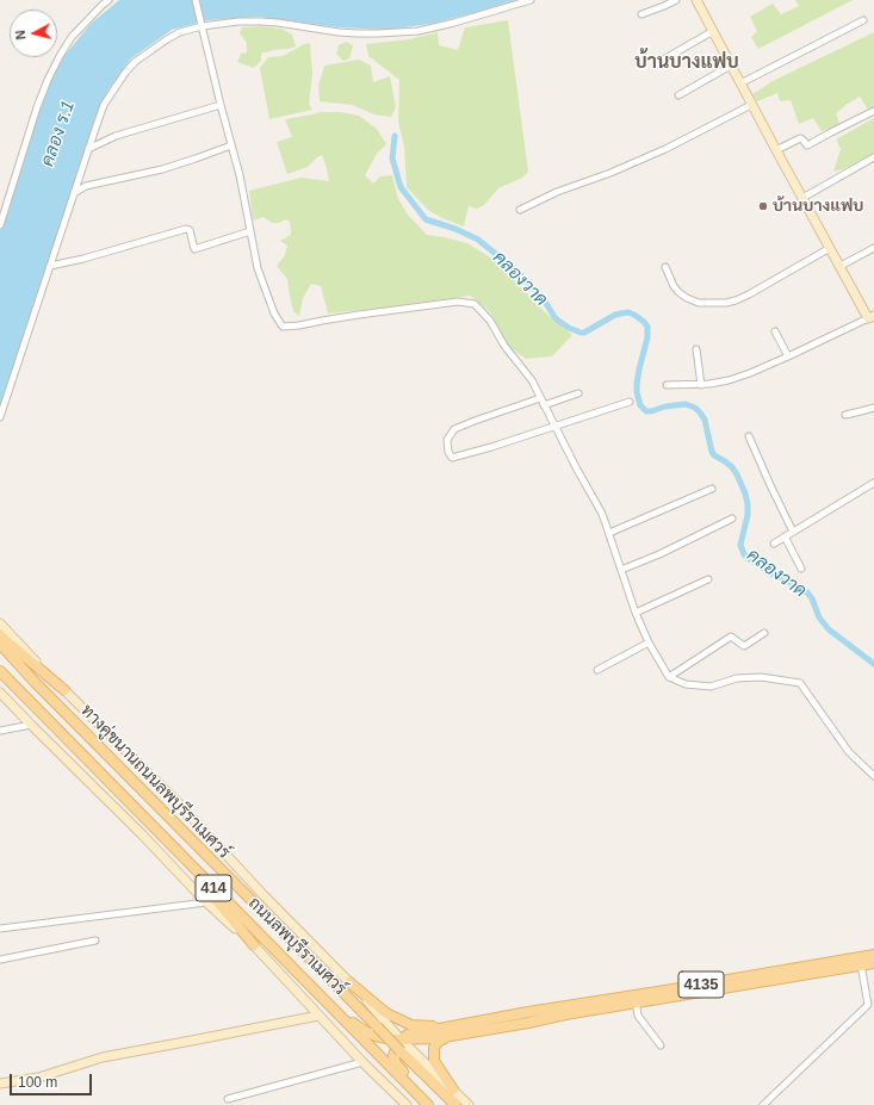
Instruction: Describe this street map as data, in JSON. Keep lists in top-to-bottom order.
{
  "streets": {
    "main road": [
      "ทางคู่ขนานถนนลพบุรีราเมศวร์",
      "414",
      "ถนนลพบุรีราเมศวร์",
      "4135"
    ]
  },
  "crossings": [
    ["ทางคู่ขนานถนนลพบุรีราเมศวร์", "4135"],
    ["ถนนลพบุรีราเมศวร์", "4135"]
  ],
  "districts": ["บ้านบางแฟบ"],
  "water": ["คลอง ร.1", "คลองวาด"],
  "places": ["บ้านบางแฟบ"],
  "scale_bar": "100 m",
  "north": "left"
}
